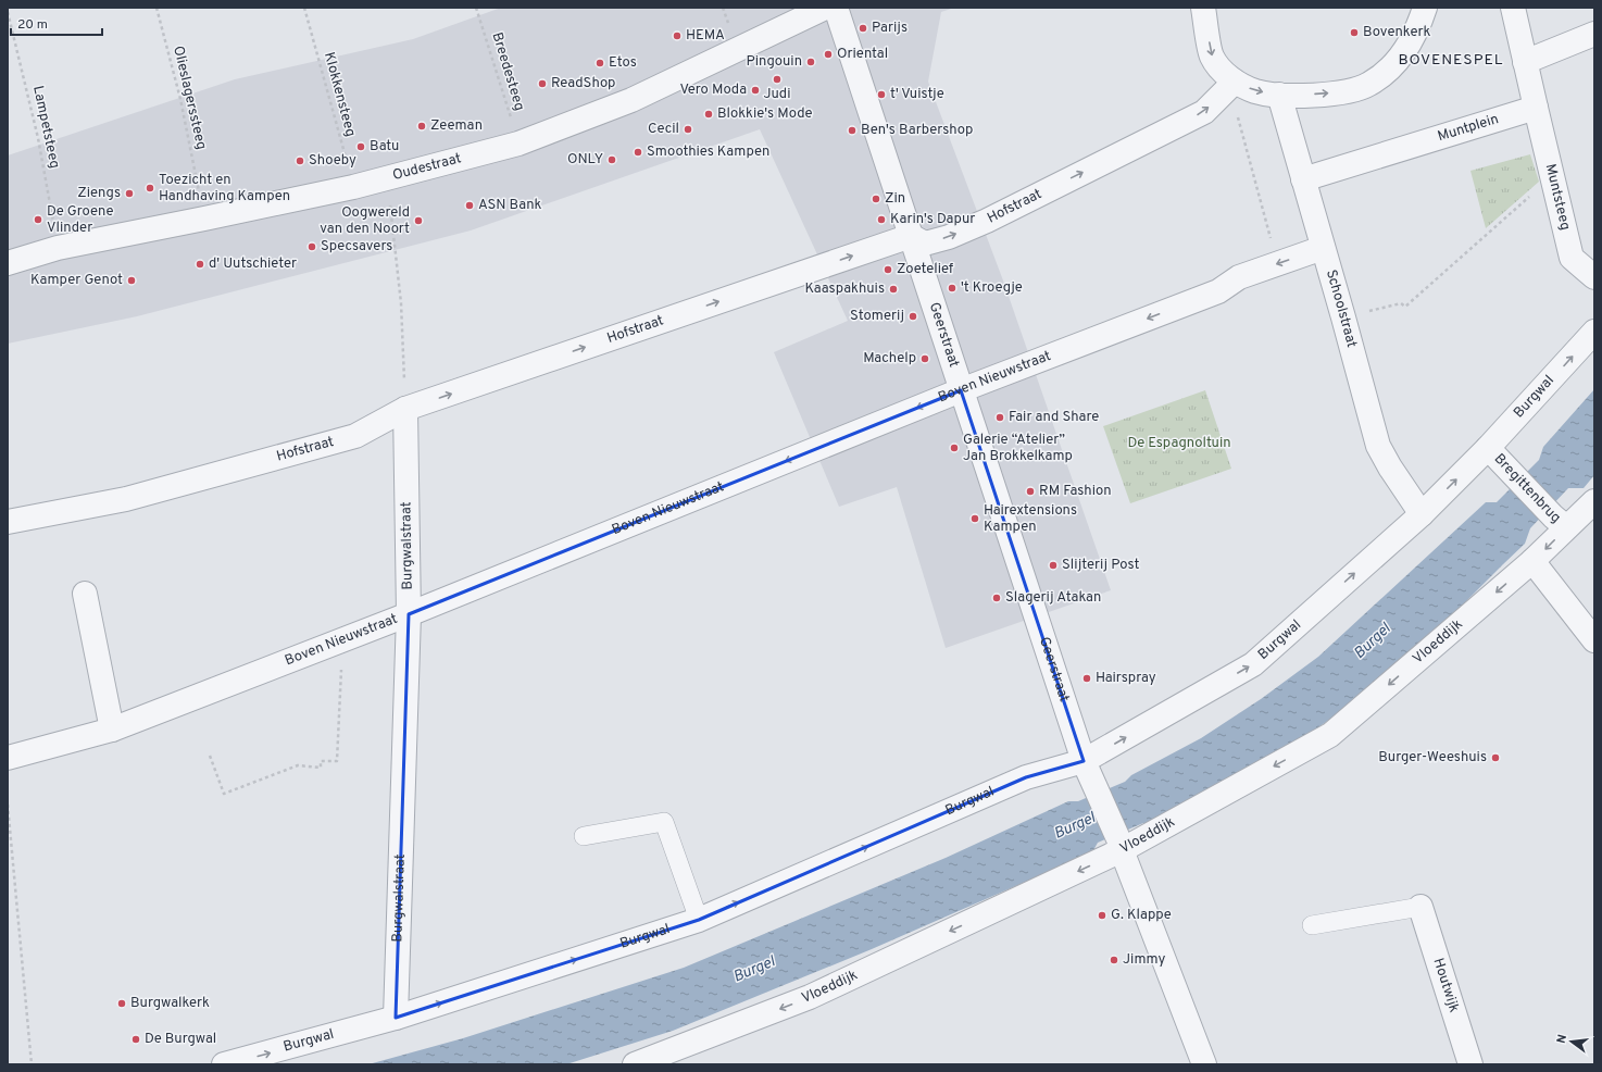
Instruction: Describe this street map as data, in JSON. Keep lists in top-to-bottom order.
{
  "streets": {
    "street": [
      "Muntplein",
      "Oudestraat",
      "Muntsteeg",
      "Hofstraat",
      "Schoolstraat",
      "Geerstraat",
      "Boven Nieuwstraat",
      "Burgwal",
      "Bregittenbrug",
      "Burgwalstraat",
      "Vloeddijk",
      "Houtwijk"
    ],
    "path": [
      "Breedesteeg",
      "Klokkensteeg",
      "Olieslagerssteeg",
      "Lampetsteeg"
    ]
  },
  "crossings": [
    ["Breedesteeg", "Oudestraat"],
    ["Klokkensteeg", "Oudestraat"],
    ["Olieslagerssteeg", "Oudestraat"],
    ["Lampetsteeg", "Oudestraat"],
    ["Muntplein", "Muntsteeg"],
    ["Muntplein", "Schoolstraat"],
    ["Hofstraat", "Geerstraat"],
    ["Hofstraat", "Burgwalstraat"],
    ["Schoolstraat", "Boven Nieuwstraat"],
    ["Schoolstraat", "Burgwal"],
    ["Geerstraat", "Boven Nieuwstraat"],
    ["Geerstraat", "Burgwal"],
    ["Geerstraat", "Vloeddijk"],
    ["Boven Nieuwstraat", "Burgwalstraat"],
    ["Burgwal", "Bregittenbrug"],
    ["Burgwal", "Burgwalstraat"],
    ["Bregittenbrug", "Vloeddijk"]
  ],
  "one_way": [
    "Hofstraat",
    "Boven Nieuwstraat",
    "Burgwal",
    "Vloeddijk"
  ],
  "districts": ["BOVENESPEL"],
  "water": ["Burgel"],
  "parks": ["De Espagnoltuin"],
  "places": [
    "Parijs",
    "Bovenkerk",
    "HEMA",
    "Oriental",
    "Pingouin",
    "Etos",
    "Judi",
    "ReadShop",
    "Vero Moda",
    "t' Vuistje",
    "Blokkie's Mode",
    "Zeeman",
    "Cecil",
    "Ben's Barbershop",
    "Batu",
    "Smoothies Kampen",
    "ONLY",
    "Shoeby",
    "Toezicht en Handhaving Kampen",
    "Ziengs",
    "Zin",
    "ASN Bank",
    "De Groene Vlinder",
    "Karin's Dapur",
    "Oogwereld van den Noort",
    "Specsavers",
    "d' Uutschieter",
    "Zoetelief",
    "Kamper Genot",
    "'t Kroegje",
    "Kaaspakhuis",
    "Stomerij",
    "Machelp",
    "Fair and Share",
    "Galerie “Atelier” Jan Brokkelkamp",
    "RM Fashion",
    "Hairextensions Kampen",
    "Slijterij Post",
    "Slagerij Atakan",
    "Hairspray",
    "Burger-Weeshuis",
    "G. Klappe",
    "Jimmy",
    "Burgwalkerk",
    "De Burgwal"
  ],
  "scale_bar": "20 m",
  "north": "left"
}
